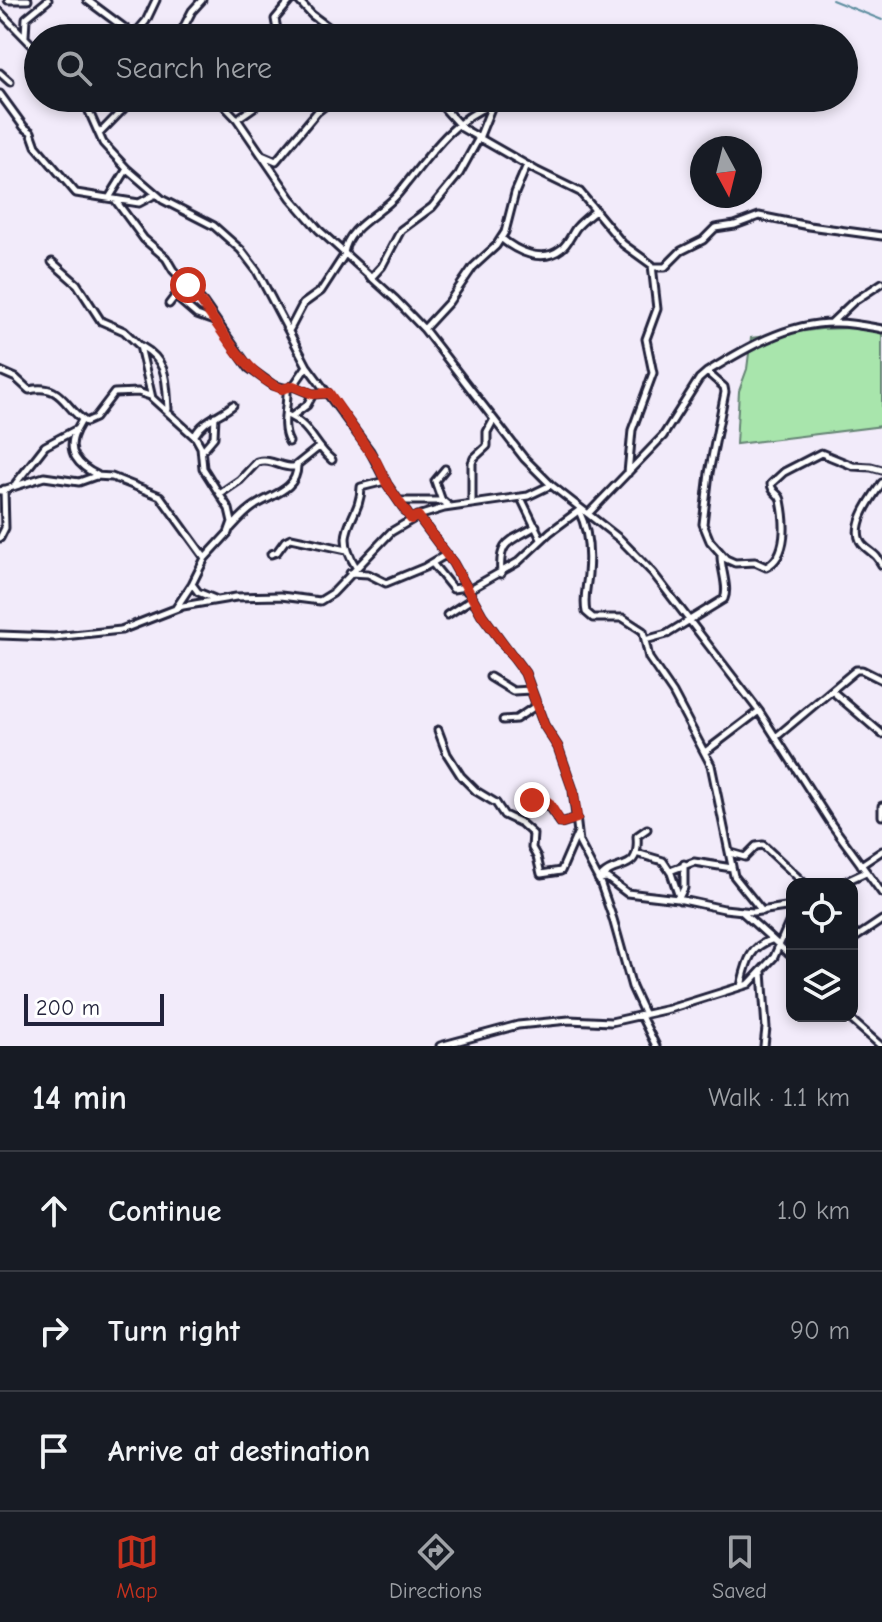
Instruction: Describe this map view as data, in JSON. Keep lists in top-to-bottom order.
{
  "scale_bar": "200 m",
  "north": "bottom",
  "page": {
    "search": "Search here",
    "scale": "200 m",
    "heading": ["14 min", "Walk · 1.1 km"],
    "list": [
      ["Continue", "1.0 km"],
      ["Turn right", "90 m"],
      "Arrive at destination"
    ],
    "nav": ["Map", "Directions", "Saved"]
  }
}
